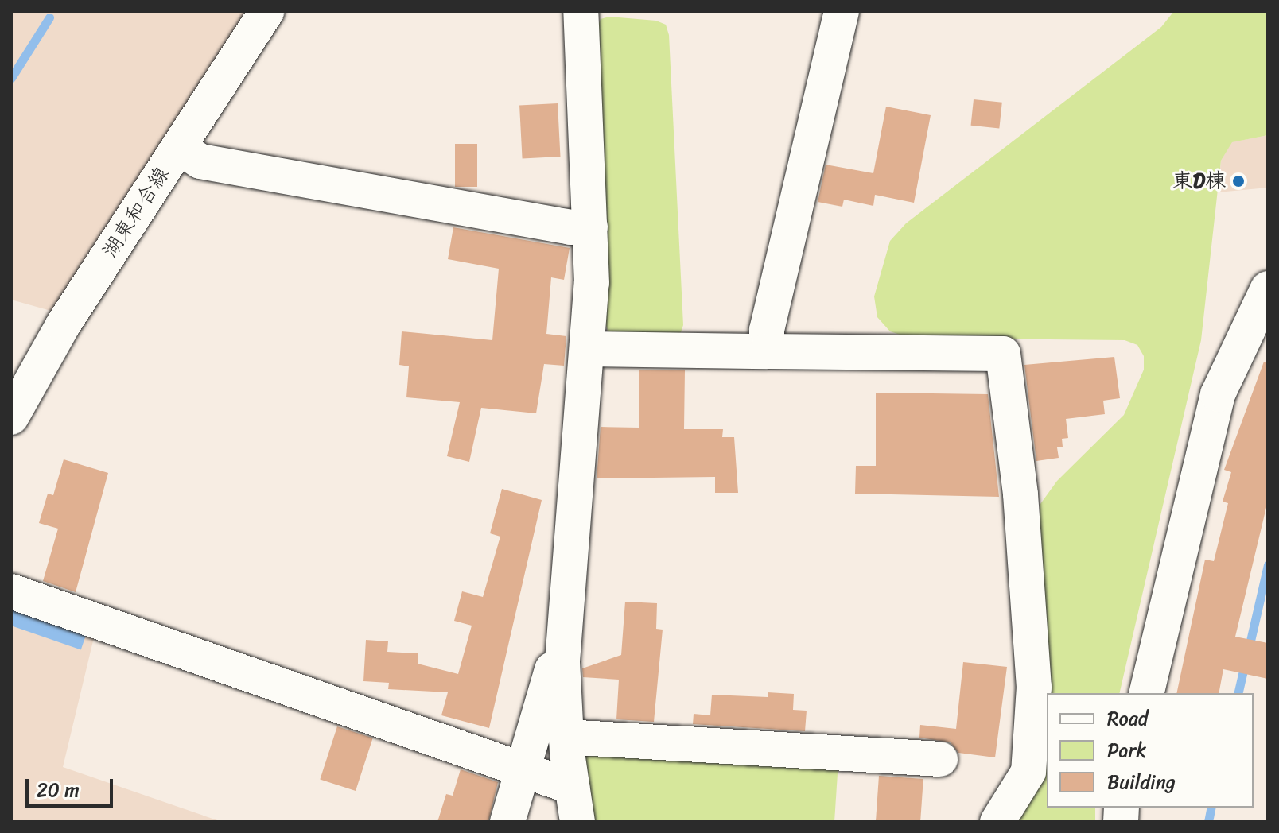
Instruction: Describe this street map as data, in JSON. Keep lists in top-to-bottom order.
{
  "streets": {
    "street": ["湖東和合線"]
  },
  "places": ["東D棟"],
  "legend": ["Road", "Park", "Building"],
  "scale_bar": "20 m"
}
